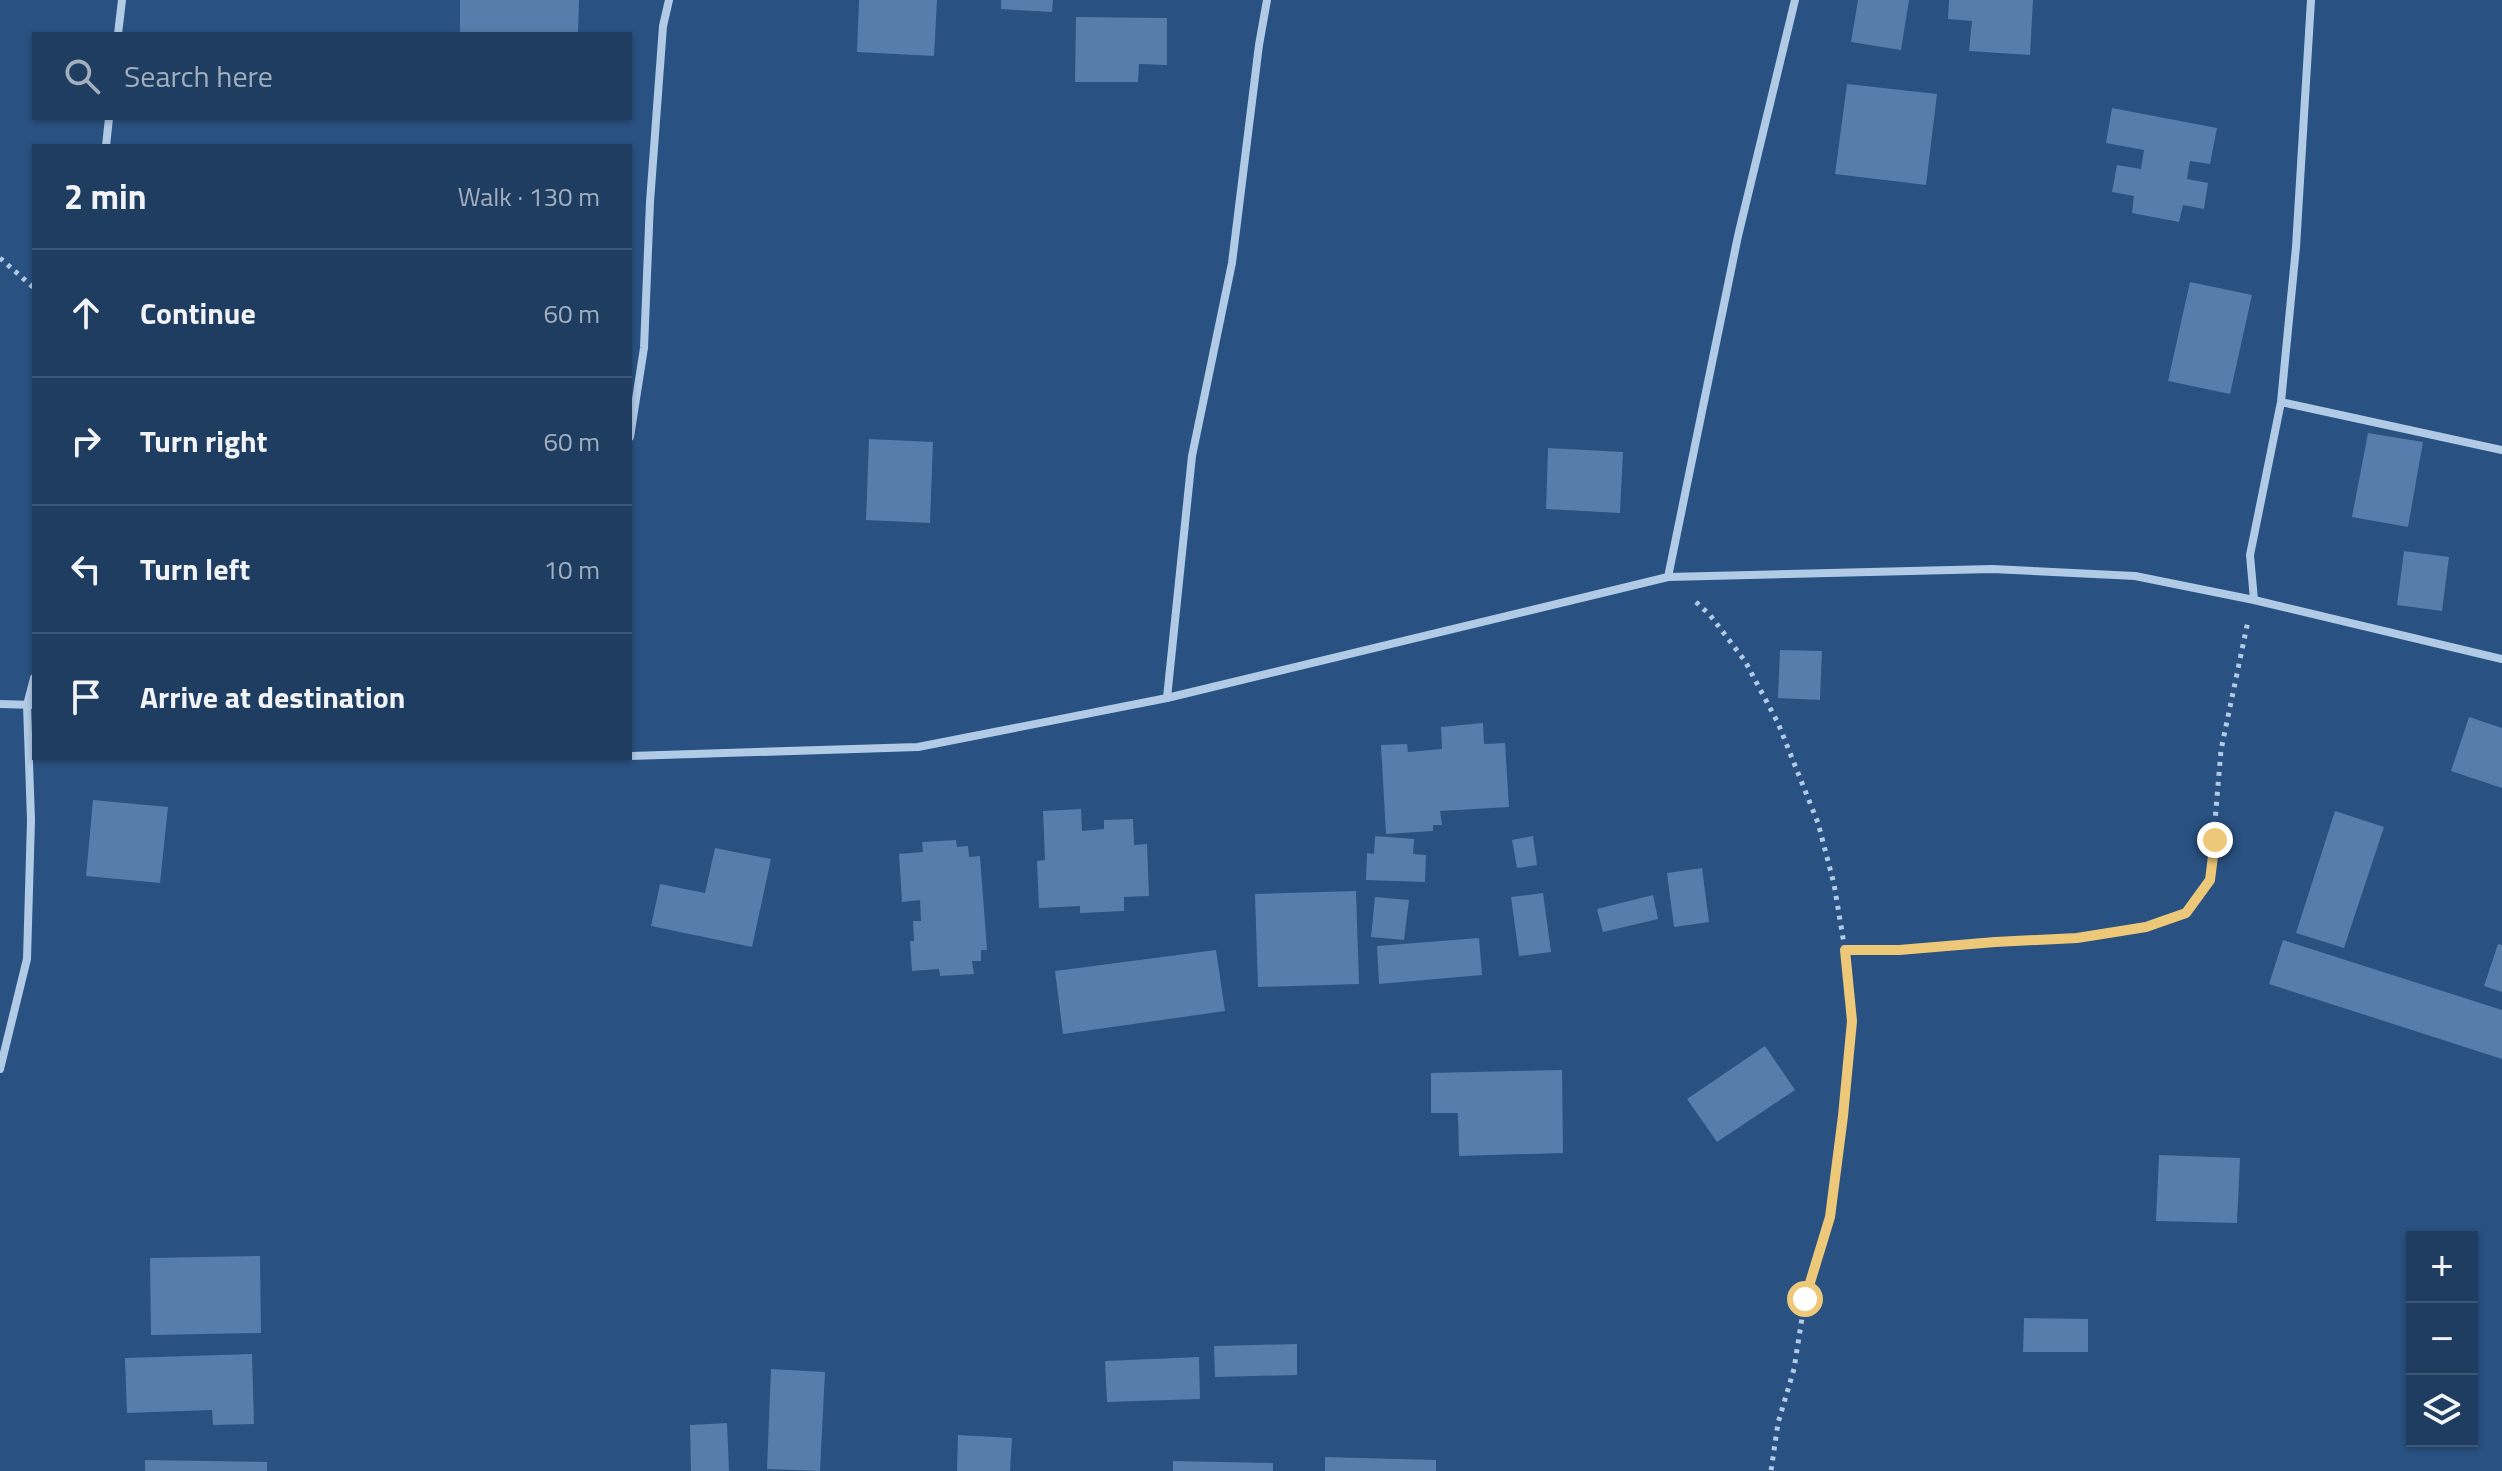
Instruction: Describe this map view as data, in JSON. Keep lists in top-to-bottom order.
{
  "page": {
    "search": "Search here",
    "heading": ["2 min", "Walk · 130 m"],
    "list": [
      ["Continue", "60 m"],
      ["Turn right", "60 m"],
      ["Turn left", "10 m"],
      "Arrive at destination"
    ],
    "map_buttons": ["+", "−"]
  }
}
